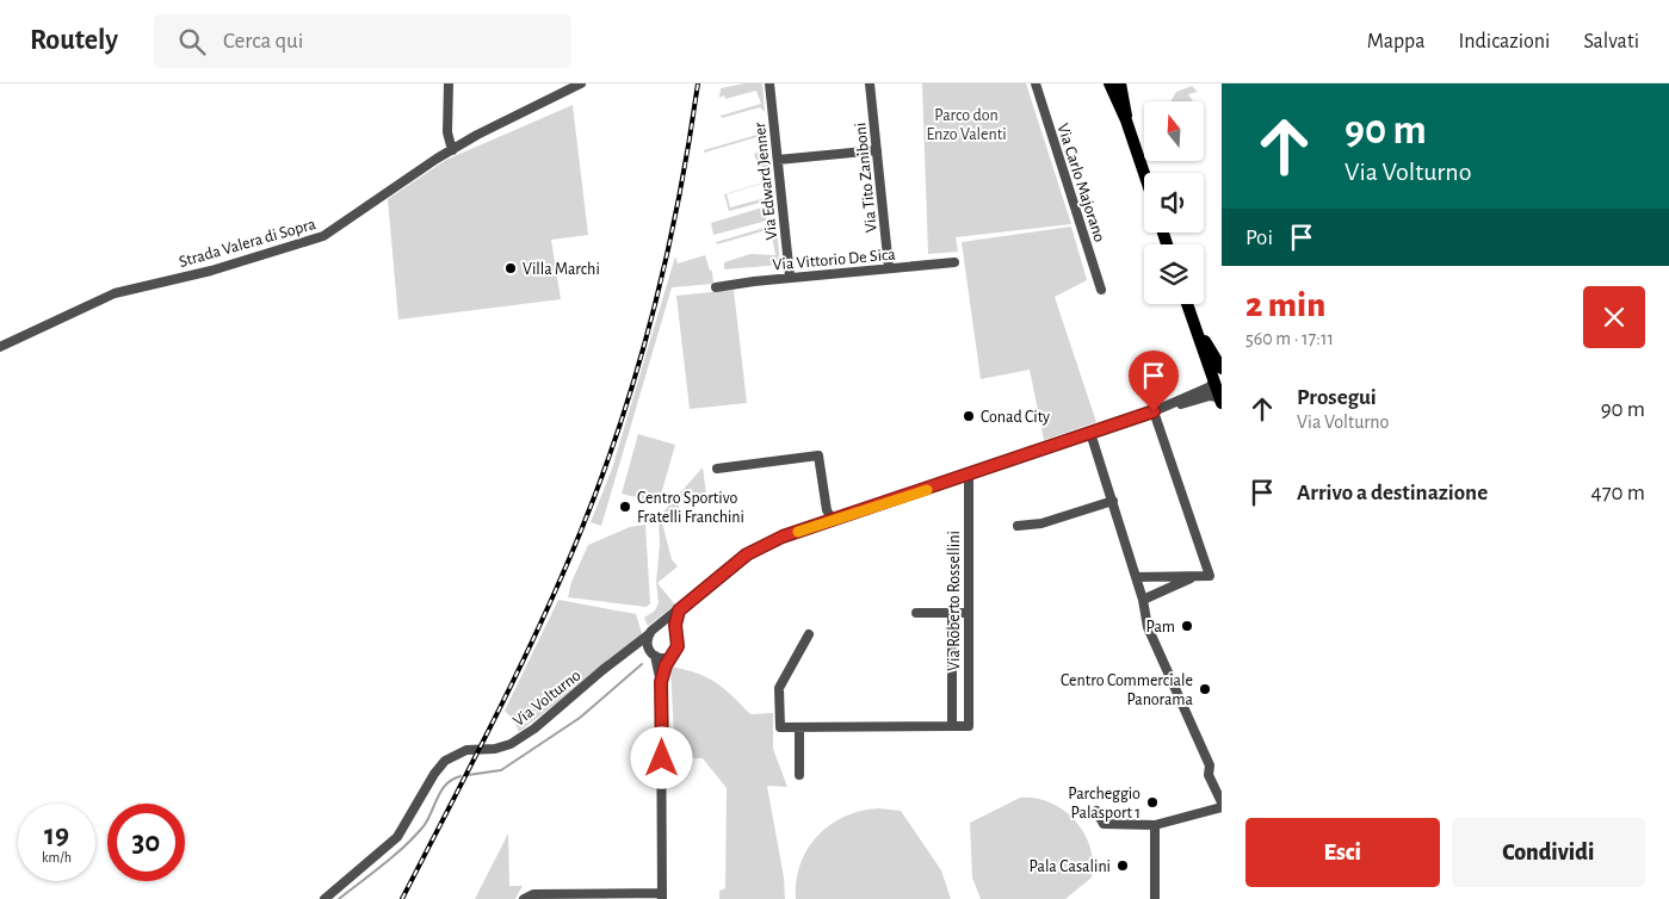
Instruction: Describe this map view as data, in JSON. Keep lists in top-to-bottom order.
{
  "streets": {
    "street": [
      "Via Tito Zaniboni",
      "Via Edward Jenner",
      "Via Carlo Majorano",
      "Strada Valera di Sopra",
      "Via Vittorio De Sica",
      "Via Roberto Rossellini",
      "Via Volturno"
    ]
  },
  "crossings": [
    ["Via Tito Zaniboni", "Via Vittorio De Sica"],
    ["Via Edward Jenner", "Via Vittorio De Sica"],
    ["Via Roberto Rossellini", "Via Volturno"]
  ],
  "parks": ["Parco don Enzo Valenti"],
  "places": [
    "Villa Marchi",
    "Conad City",
    "Centro Sportivo Fratelli Franchini",
    "Pam",
    "Centro Commerciale Panorama",
    "Parcheggio Palasport 1",
    "Pala Casalini"
  ],
  "north": "top",
  "page": {
    "header": "Routely",
    "search": "Cerca qui",
    "nav": ["Mappa", "Indicazioni", "Salvati"],
    "turn": ["90 m", "Via Volturno"],
    "then": "Poi",
    "heading": ["2 min", "560 m · 17:11"],
    "list": [
      {
        "name": "Prosegui",
        "note": "Via Volturno",
        "value": "90 m"
      },
      {
        "name": "Arrivo a destinazione",
        "value": "470 m"
      }
    ],
    "speed": "19 km/h",
    "limit": "30",
    "buttons": ["Esci", "Condividi"]
  }
}
